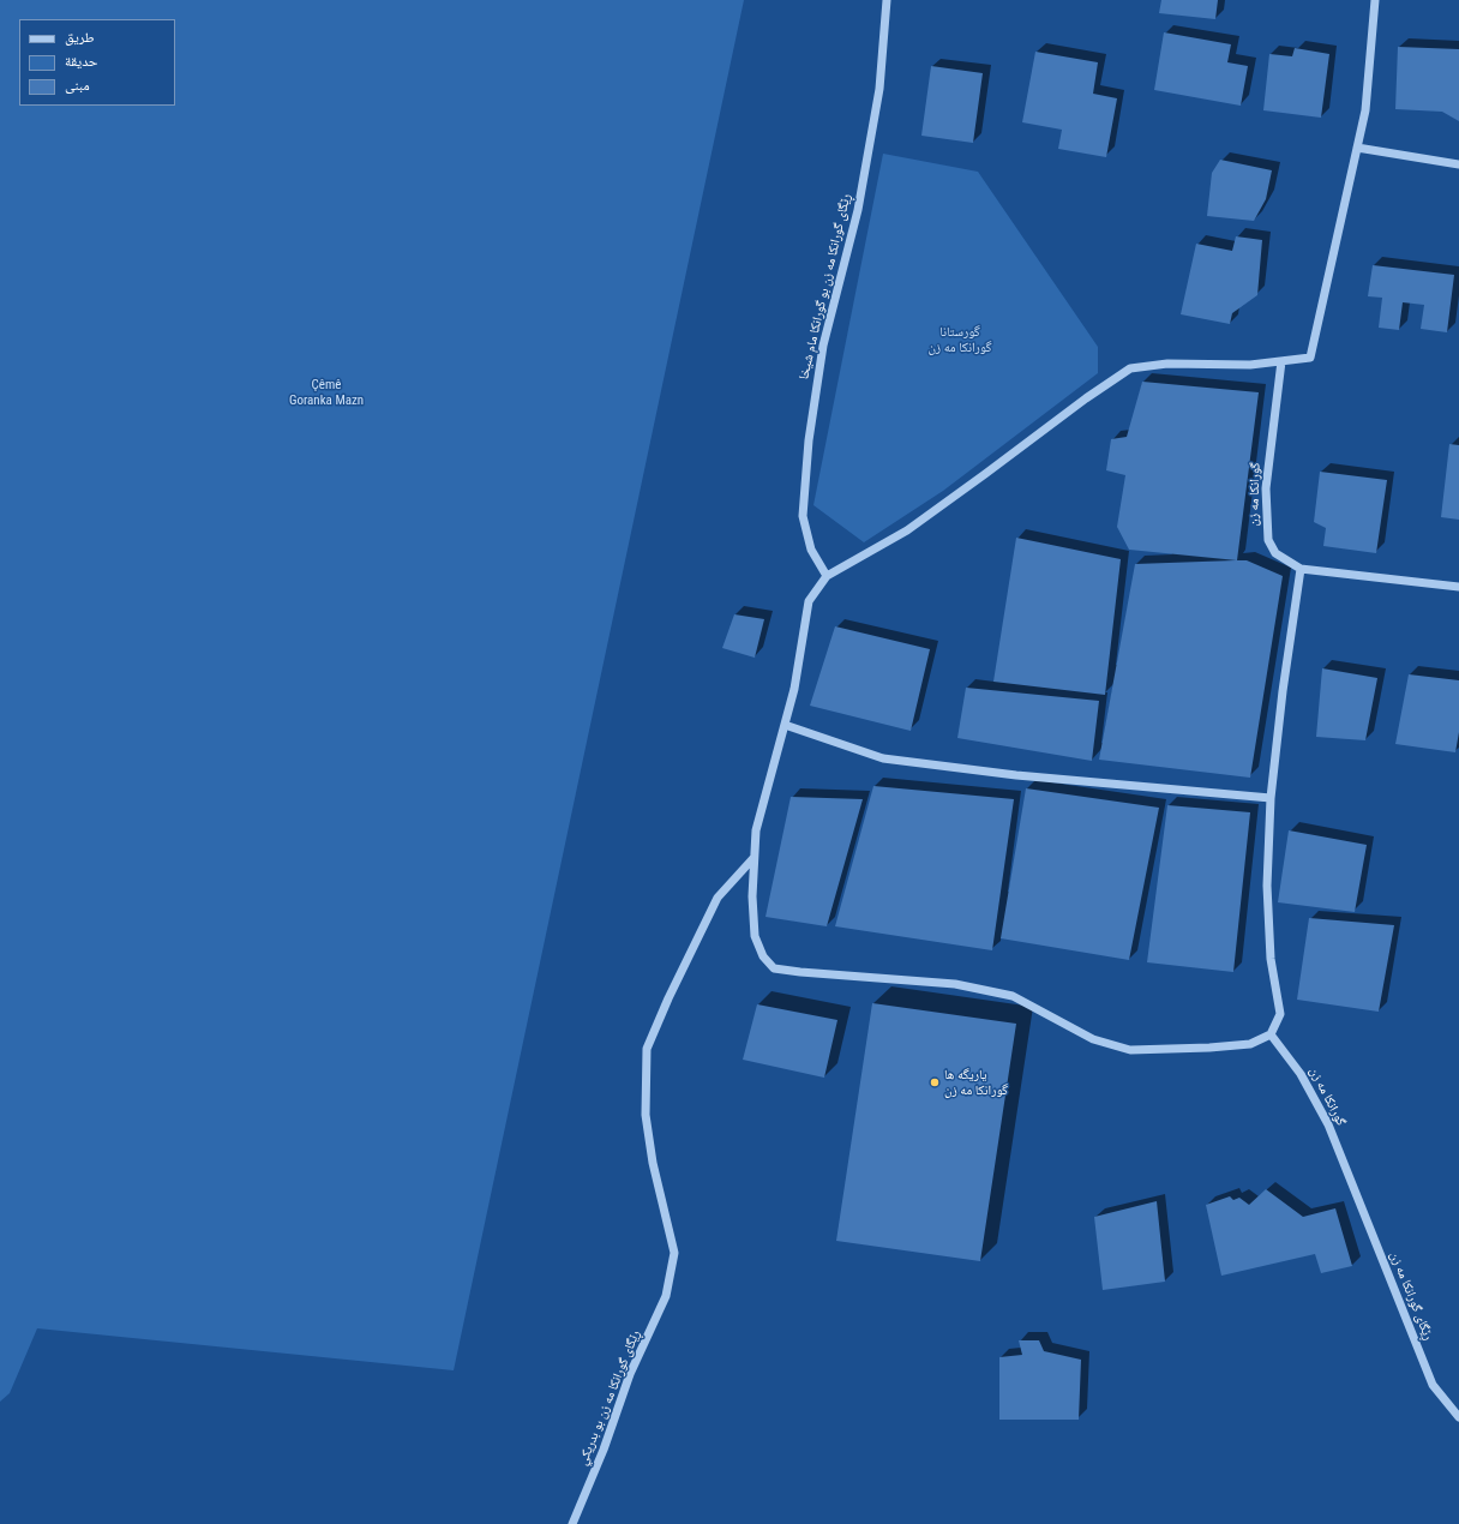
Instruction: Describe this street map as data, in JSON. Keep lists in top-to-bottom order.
{
  "streets": {
    "street": [
      "ڕێگای گورانكا مه زن بو گورانکا مام شيخا",
      "گورانكا مه زن",
      "ڕێگای گورانكا مه زن",
      "ڕێگای گورانكا مه زن بو بدريكي"
    ]
  },
  "crossings": [
    ["گورانكا مه زن", "ڕێگای گورانكا مه زن"]
  ],
  "parks": ["گورستانا گورانكا مه زن", "Çêmê Goranka Mazn"],
  "places": ["ياريگه ها گورانكا مه زن"],
  "legend": ["طريق", "حديقة", "مبنى"]
}
